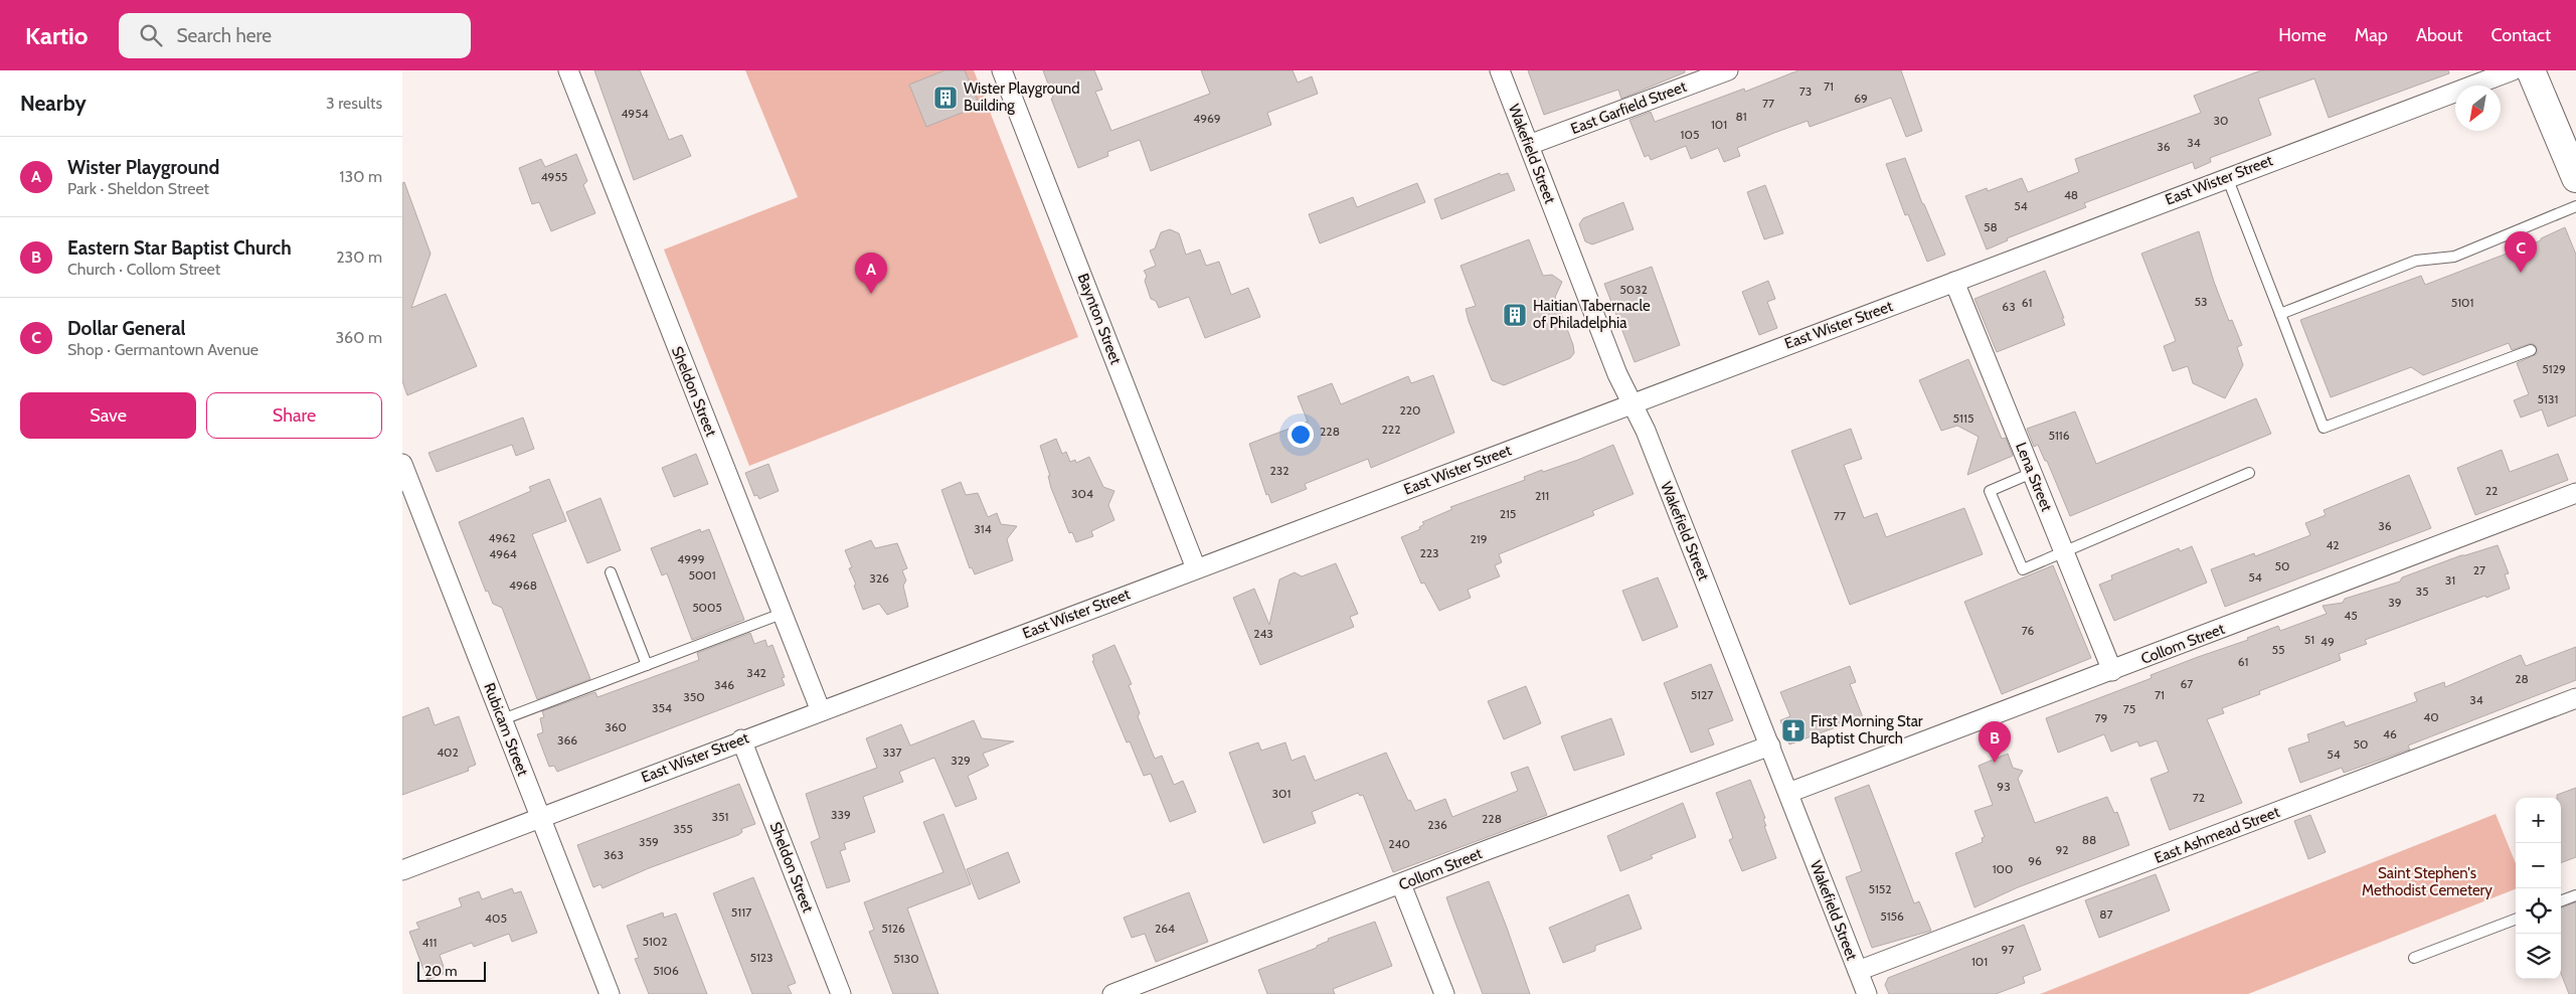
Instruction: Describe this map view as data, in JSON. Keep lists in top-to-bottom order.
{
  "streets": {
    "street": [
      "East Garfield Street",
      "Wakefield Street",
      "East Wister Street",
      "Baynton Street",
      "Sheldon Street",
      "Lena Street",
      "Collom Street",
      "Rubicam Street",
      "East Ashmead Street"
    ]
  },
  "crossings": [
    ["East Garfield Street", "Wakefield Street"],
    ["Wakefield Street", "East Wister Street"],
    ["Wakefield Street", "Collom Street"],
    ["Wakefield Street", "East Ashmead Street"],
    ["East Wister Street", "Baynton Street"],
    ["East Wister Street", "Sheldon Street"],
    ["East Wister Street", "Lena Street"],
    ["East Wister Street", "Rubicam Street"],
    ["Lena Street", "Collom Street"]
  ],
  "parks": ["Saint Stephen's Methodist Cemetery"],
  "places": {
    "building": ["Wister Playground Building", "Haitian Tabernacle of Philadelphia"],
    "church": ["First Morning Star Baptist Church"]
  },
  "house_numbers": [
    "71",
    "73",
    "69",
    "77",
    "4954",
    "81",
    "4969",
    "30",
    "101",
    "105",
    "34",
    "36",
    "4955",
    "48",
    "54",
    "58",
    "5032",
    "53",
    "61",
    "5101",
    "63",
    "5129",
    "5131",
    "220",
    "5115",
    "222",
    "228",
    "5116",
    "232",
    "22",
    "304",
    "211",
    "215",
    "77",
    "36",
    "314",
    "4962",
    "219",
    "42",
    "223",
    "4964",
    "4999",
    "50",
    "27",
    "5001",
    "54",
    "326",
    "31",
    "4968",
    "35",
    "39",
    "5005",
    "45",
    "76",
    "243",
    "51",
    "49",
    "55",
    "61",
    "342",
    "28",
    "67",
    "346",
    "5127",
    "71",
    "350",
    "34",
    "354",
    "75",
    "40",
    "79",
    "360",
    "46",
    "366",
    "50",
    "402",
    "337",
    "54",
    "329",
    "93",
    "301",
    "72",
    "339",
    "351",
    "228",
    "236",
    "355",
    "88",
    "359",
    "240",
    "92",
    "363",
    "96",
    "100",
    "5152",
    "5117",
    "87",
    "5156",
    "405",
    "5126",
    "264",
    "5102",
    "411",
    "97",
    "5123",
    "5130",
    "101",
    "5106"
  ],
  "scale_bar": "20 m",
  "north": "bottom left",
  "page": {
    "header": "Kartio",
    "search": "Search here",
    "nav": [
      "Home",
      "Map",
      "About",
      "Contact"
    ],
    "heading": ["Nearby", "3 results"],
    "list": [
      {
        "mark": "A",
        "name": "Wister Playground",
        "note": "Park · Sheldon Street",
        "value": "130 m"
      },
      {
        "mark": "B",
        "name": "Eastern Star Baptist Church",
        "note": "Church · Collom Street",
        "value": "230 m"
      },
      {
        "mark": "C",
        "name": "Dollar General",
        "note": "Shop · Germantown Avenue",
        "value": "360 m"
      }
    ],
    "pins": ["C", "A", "B"],
    "buttons": ["Save", "Share"],
    "map_buttons": ["+", "−"],
    "scale": "20 m"
  }
}
